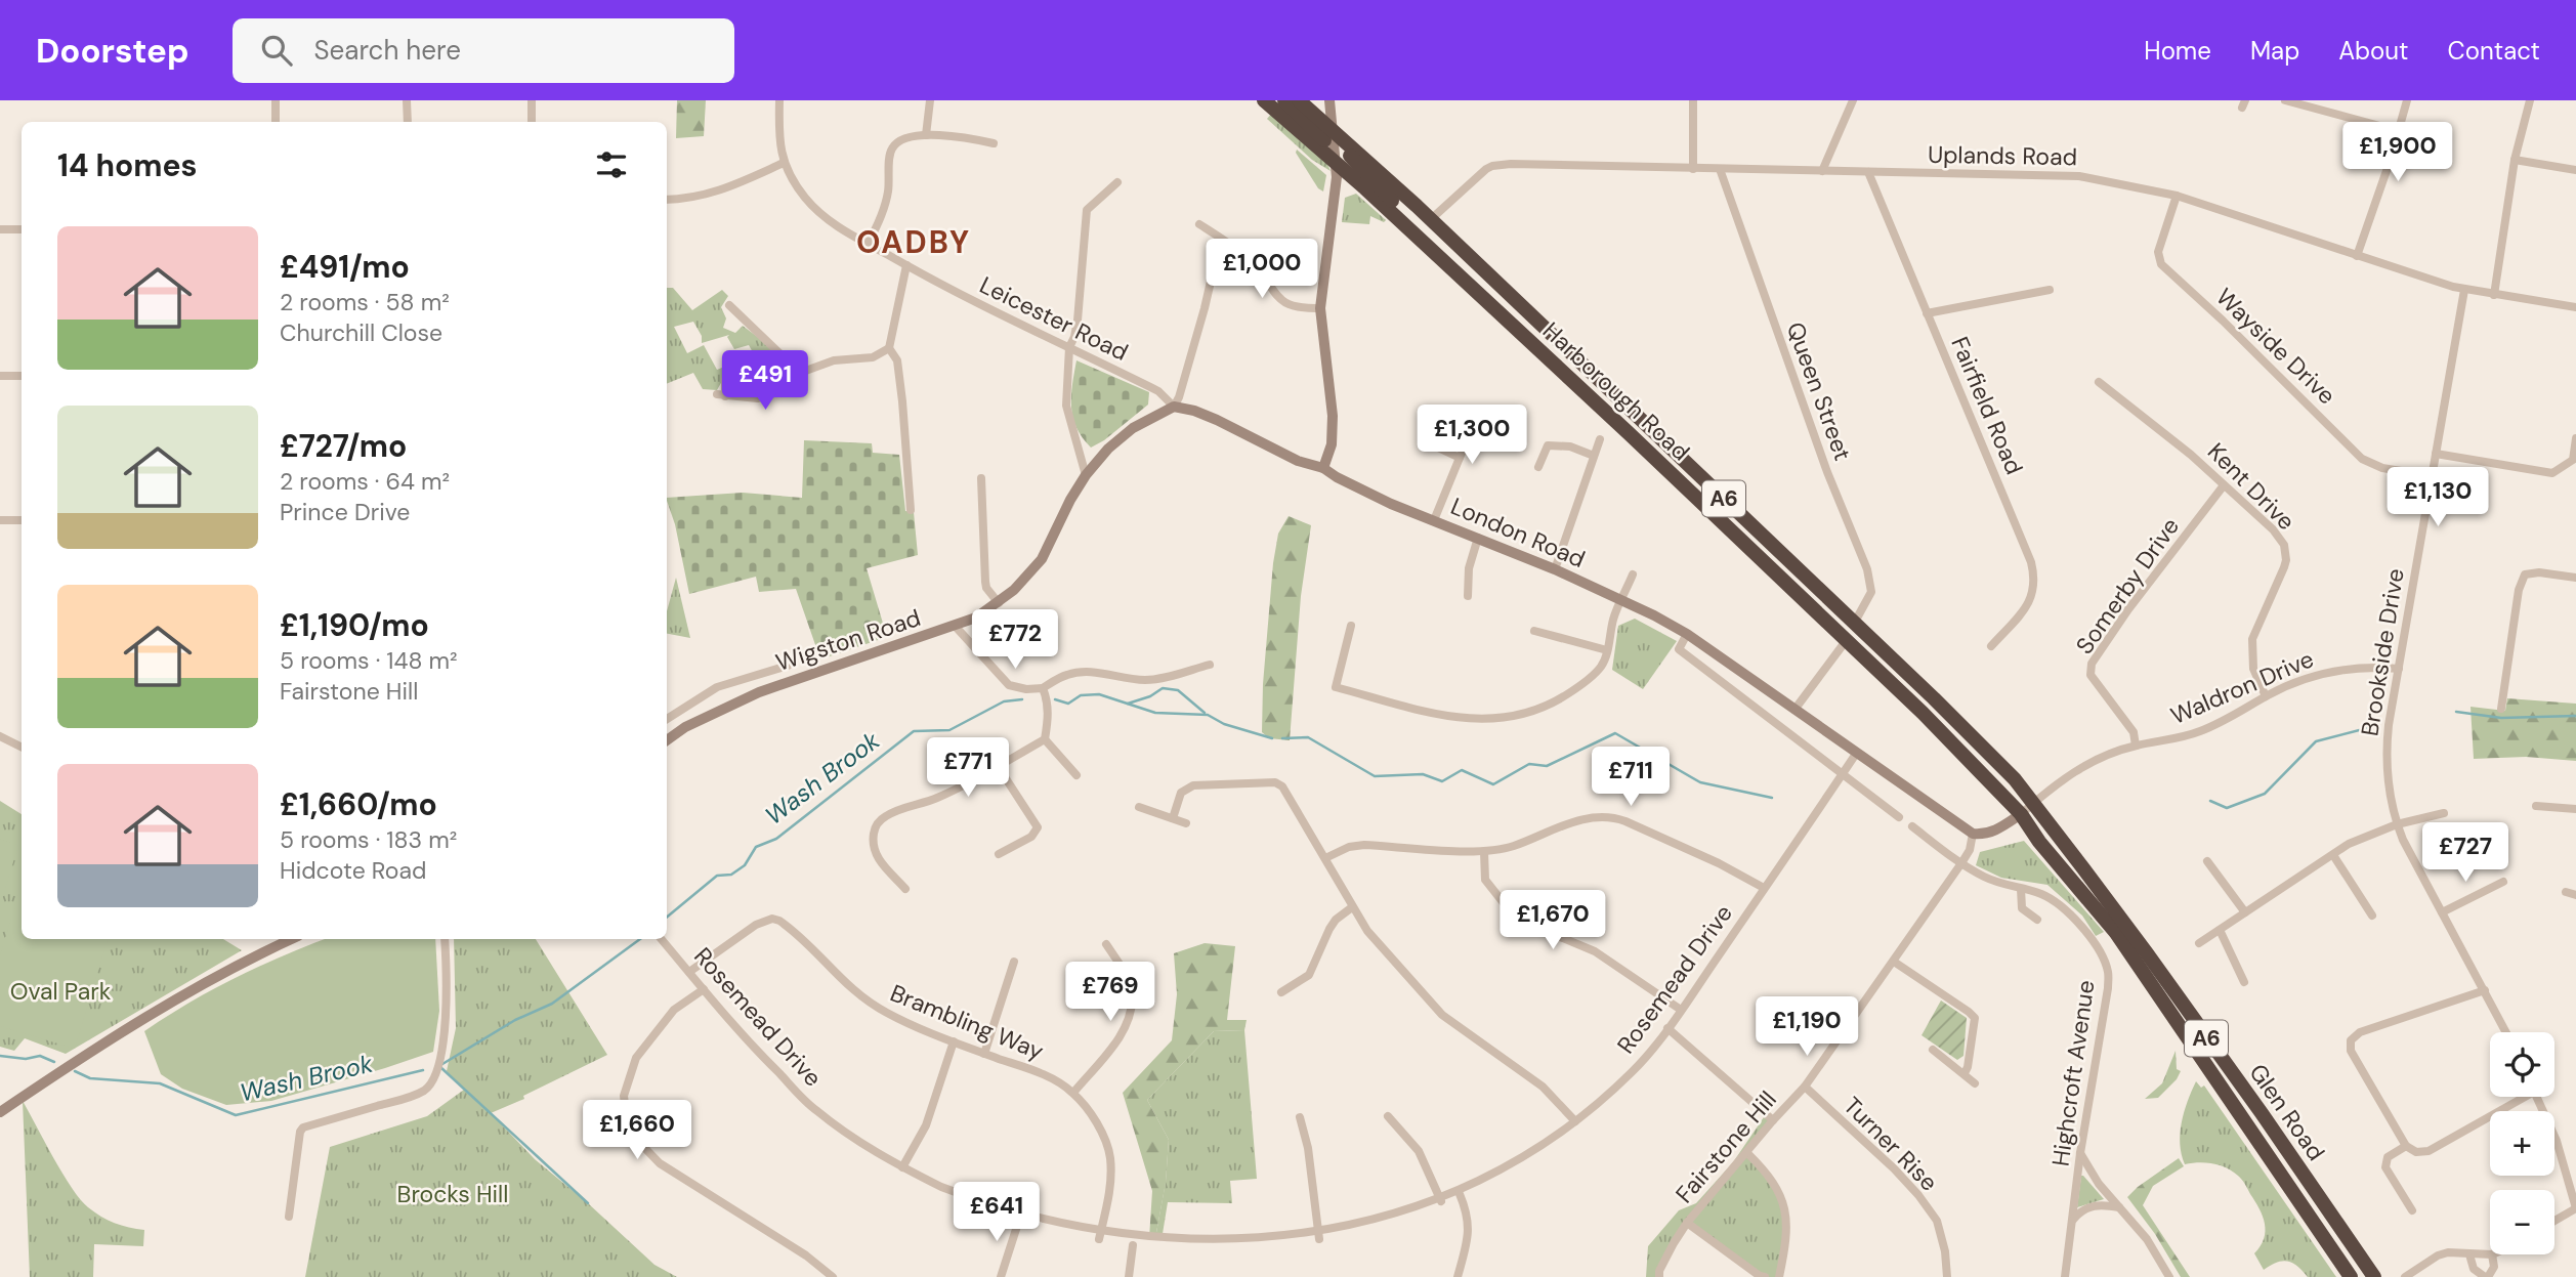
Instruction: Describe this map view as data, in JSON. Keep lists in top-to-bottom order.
{
  "streets": {
    "highway": ["Harborough Road", "A6", "Glen Road"],
    "main road": ["London Road", "Wigston Road"],
    "street": [
      "Uplands Road",
      "Leicester Road",
      "Wayside Drive",
      "Queen Street",
      "Fairfield Road",
      "Kent Drive",
      "Somerby Drive",
      "Brookside Drive",
      "Waldron Drive",
      "Rosemead Drive",
      "Brambling Way",
      "Highcroft Avenue",
      "Turner Rise",
      "Fairstone Hill"
    ]
  },
  "crossings": [
    ["Uplands Road", "Wayside Drive"],
    ["Uplands Road", "Harborough Road"],
    ["Uplands Road", "Queen Street"],
    ["Uplands Road", "Fairfield Road"],
    ["Uplands Road", "A6"],
    ["Uplands Road", "Brookside Drive"],
    ["Leicester Road", "London Road"],
    ["Leicester Road", "Wigston Road"],
    ["Wayside Drive", "Brookside Drive"],
    ["Harborough Road", "Queen Street"],
    ["Harborough Road", "A6"],
    ["Harborough Road", "Waldron Drive"],
    ["Harborough Road", "Glen Road"],
    ["Kent Drive", "Somerby Drive"],
    ["Kent Drive", "Waldron Drive"],
    ["London Road", "Wigston Road"],
    ["London Road", "Rosemead Drive"],
    ["London Road", "Fairstone Hill"],
    ["Somerby Drive", "Waldron Drive"],
    ["Brookside Drive", "Waldron Drive"],
    ["Waldron Drive", "Glen Road"],
    ["Rosemead Drive", "Brambling Way"],
    ["Turner Rise", "Fairstone Hill"]
  ],
  "districts": ["OADBY"],
  "water": ["Wash Brook"],
  "parks": ["Oval Park", "Brocks Hill"],
  "page": {
    "header": "Doorstep",
    "search": "Search here",
    "nav": [
      "Home",
      "Map",
      "About",
      "Contact"
    ],
    "price": [
      "£1,900",
      "£1,000",
      "£491",
      "£1,300",
      "£1,130",
      "£772",
      "£771",
      "£711",
      "£727",
      "£1,670",
      "£769",
      "£1,190",
      "£1,660",
      "£641"
    ],
    "heading": "14 homes",
    "list": [
      {
        "name": "£491/mo",
        "note": "2 rooms · 58 m² · Churchill Close"
      },
      {
        "name": "£727/mo",
        "note": "2 rooms · 64 m² · Prince Drive"
      },
      {
        "name": "£1,190/mo",
        "note": "5 rooms · 148 m² · Fairstone Hill"
      },
      {
        "name": "£1,660/mo",
        "note": "5 rooms · 183 m² · Hidcote Road"
      }
    ],
    "map_buttons": ["+", "−"]
  }
}
